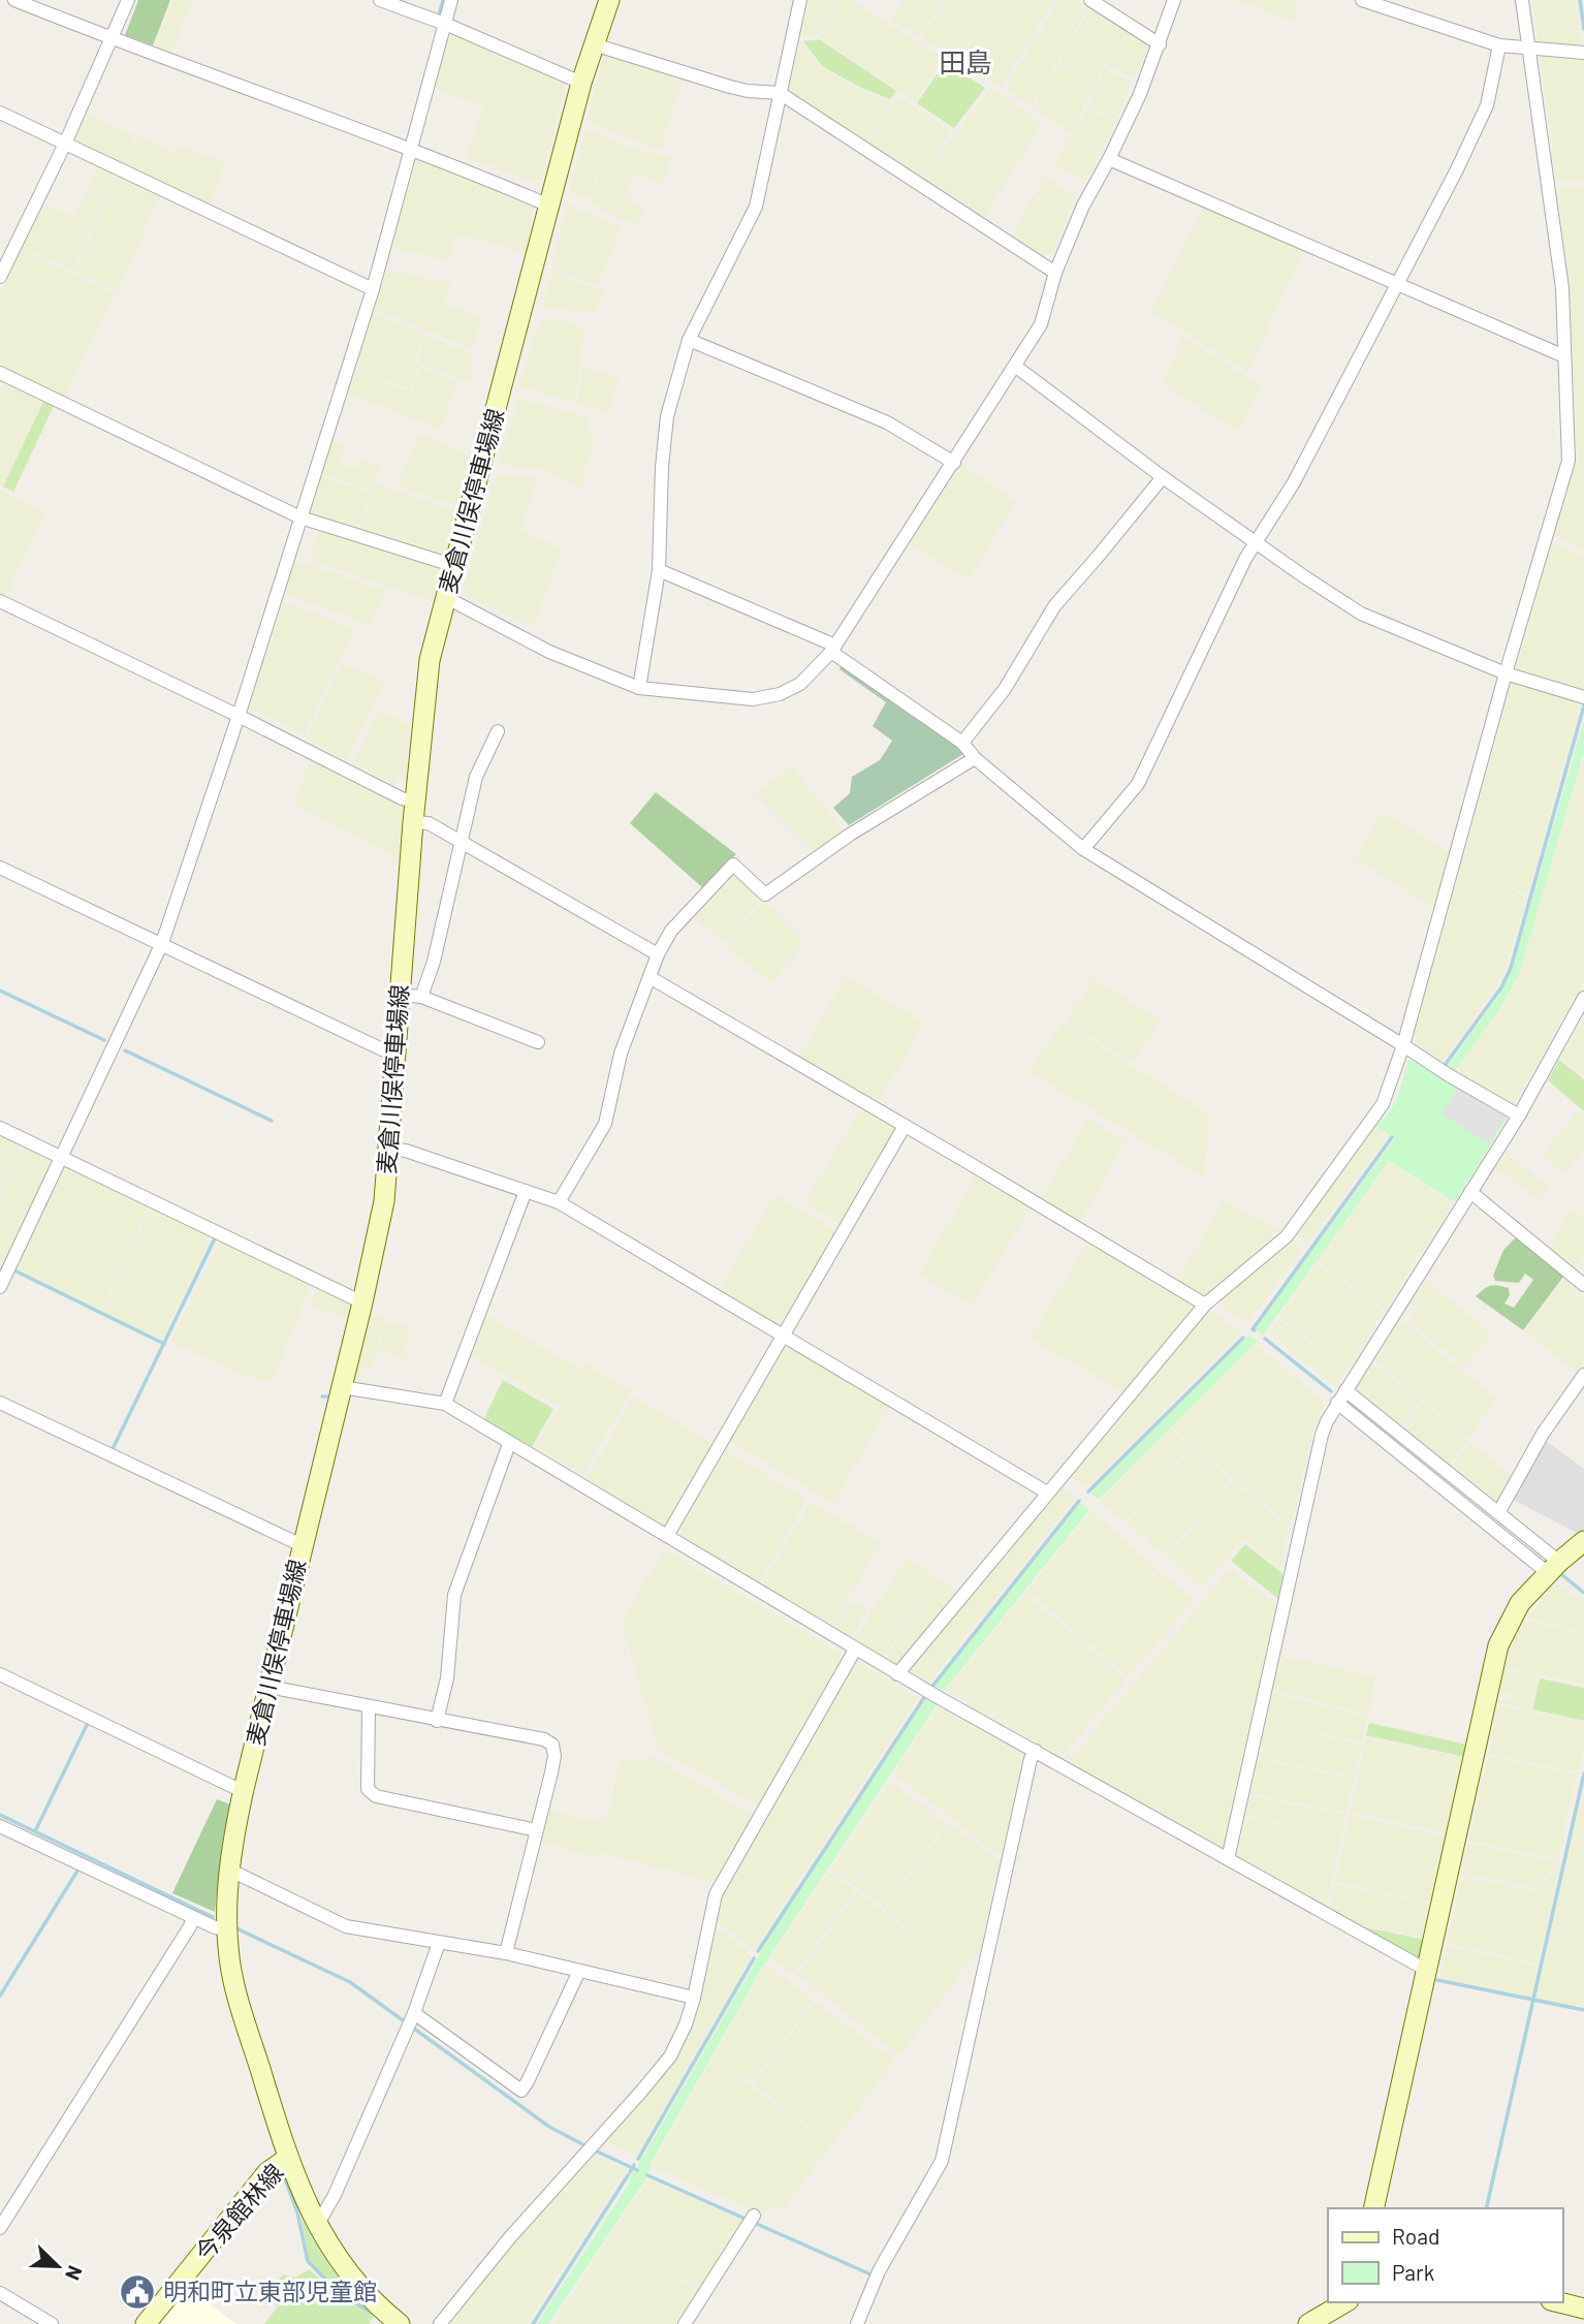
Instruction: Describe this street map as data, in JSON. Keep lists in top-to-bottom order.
{
  "streets": {
    "main road": ["麦倉川俣停車場線", "今泉館林線"]
  },
  "crossings": [
    ["麦倉川俣停車場線", "今泉館林線"]
  ],
  "districts": ["田島"],
  "places": {
    "public building": ["明和町立東部児童館"]
  },
  "legend": ["Road", "Park"],
  "north": "bottom right"
}
